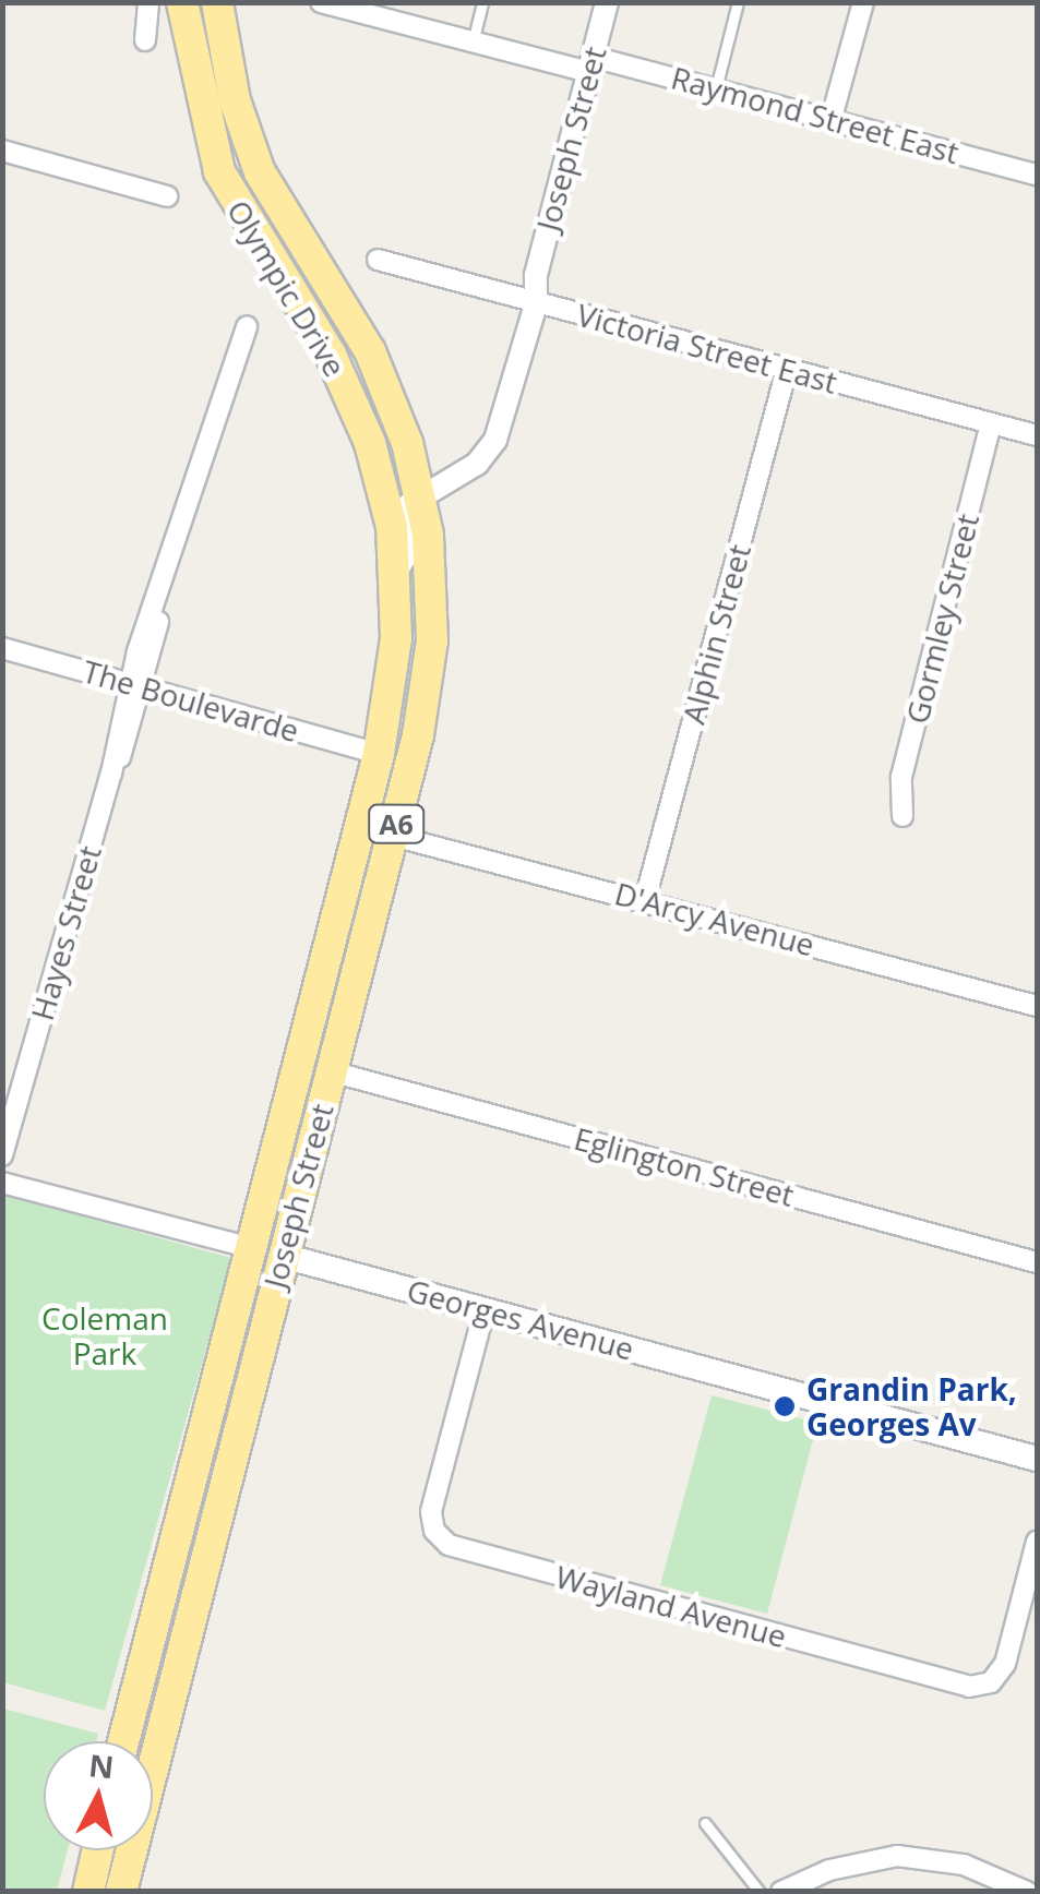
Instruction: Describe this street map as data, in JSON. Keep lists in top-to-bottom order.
{
  "streets": {
    "highway": [
      "Joseph Street",
      "Olympic Drive",
      "A6",
      "Georges Avenue"
    ],
    "street": [
      "Raymond Street East",
      "Victoria Street East",
      "Gormley Street",
      "Alphin Street",
      "The Boulevarde",
      "D'Arcy Avenue",
      "Hayes Street",
      "Eglington Street",
      "Wayland Avenue"
    ]
  },
  "crossings": [
    ["Raymond Street East", "Joseph Street"],
    ["Joseph Street", "Olympic Drive"],
    ["Joseph Street", "Victoria Street East"],
    ["Joseph Street", "The Boulevarde"],
    ["Joseph Street", "D'Arcy Avenue"],
    ["Joseph Street", "Eglington Street"],
    ["Joseph Street", "Georges Avenue"],
    ["Victoria Street East", "Gormley Street"],
    ["Victoria Street East", "Alphin Street"],
    ["Alphin Street", "D'Arcy Avenue"],
    ["The Boulevarde", "Hayes Street"],
    ["Georges Avenue", "Wayland Avenue"]
  ],
  "parks": ["Coleman Park"],
  "places": ["Grandin Park, Georges Av"],
  "north": "top"
}
